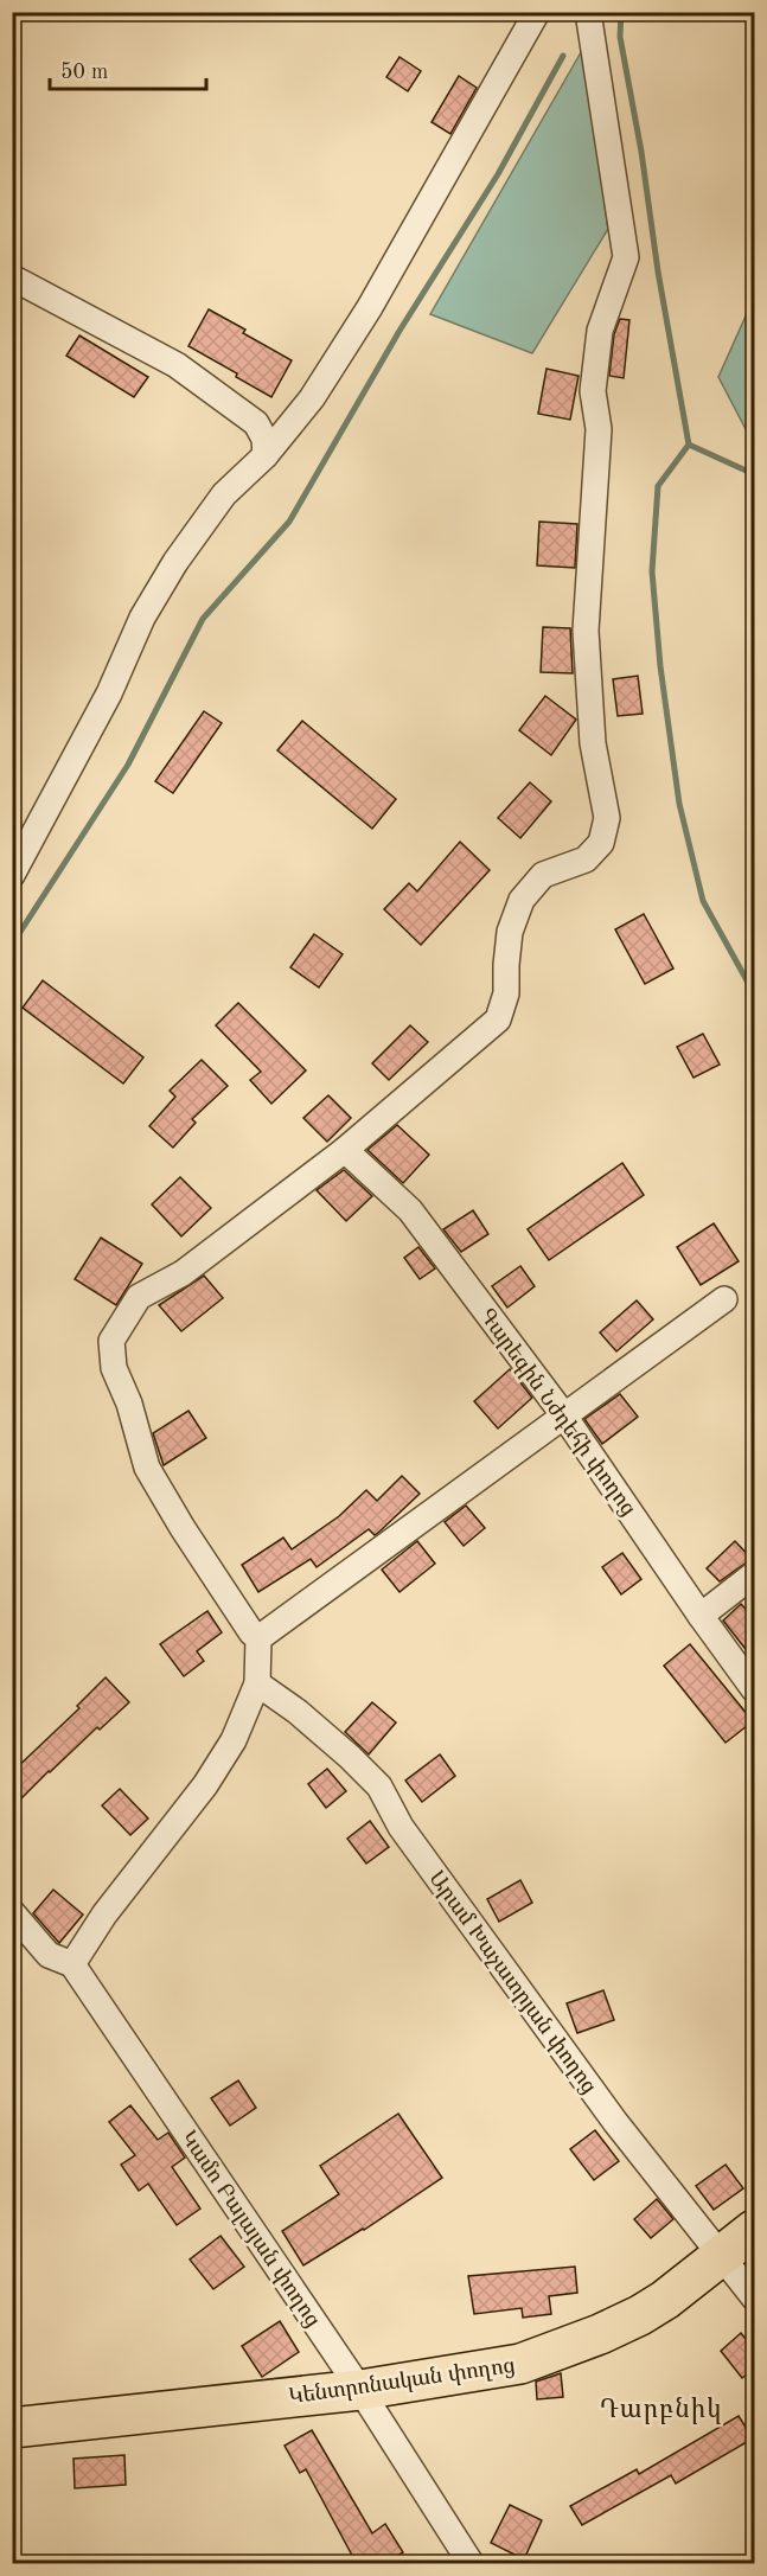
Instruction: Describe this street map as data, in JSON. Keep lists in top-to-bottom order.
{
  "streets": {
    "main road": ["Կենտրոնական փողոց"],
    "street": ["Գարեգին Նժդեհի փողոց", "Արամ Խաչատրյան փողոց", "Կամո Բալայան փողոց"]
  },
  "crossings": [
    ["Արամ Խաչատրյան փողոց", "Կենտրոնական փողոց"],
    ["Կամո Բալայան փողոց", "Կենտրոնական փողոց"]
  ],
  "districts": ["Դարբնիկ"],
  "scale_bar": "50 m"
}
